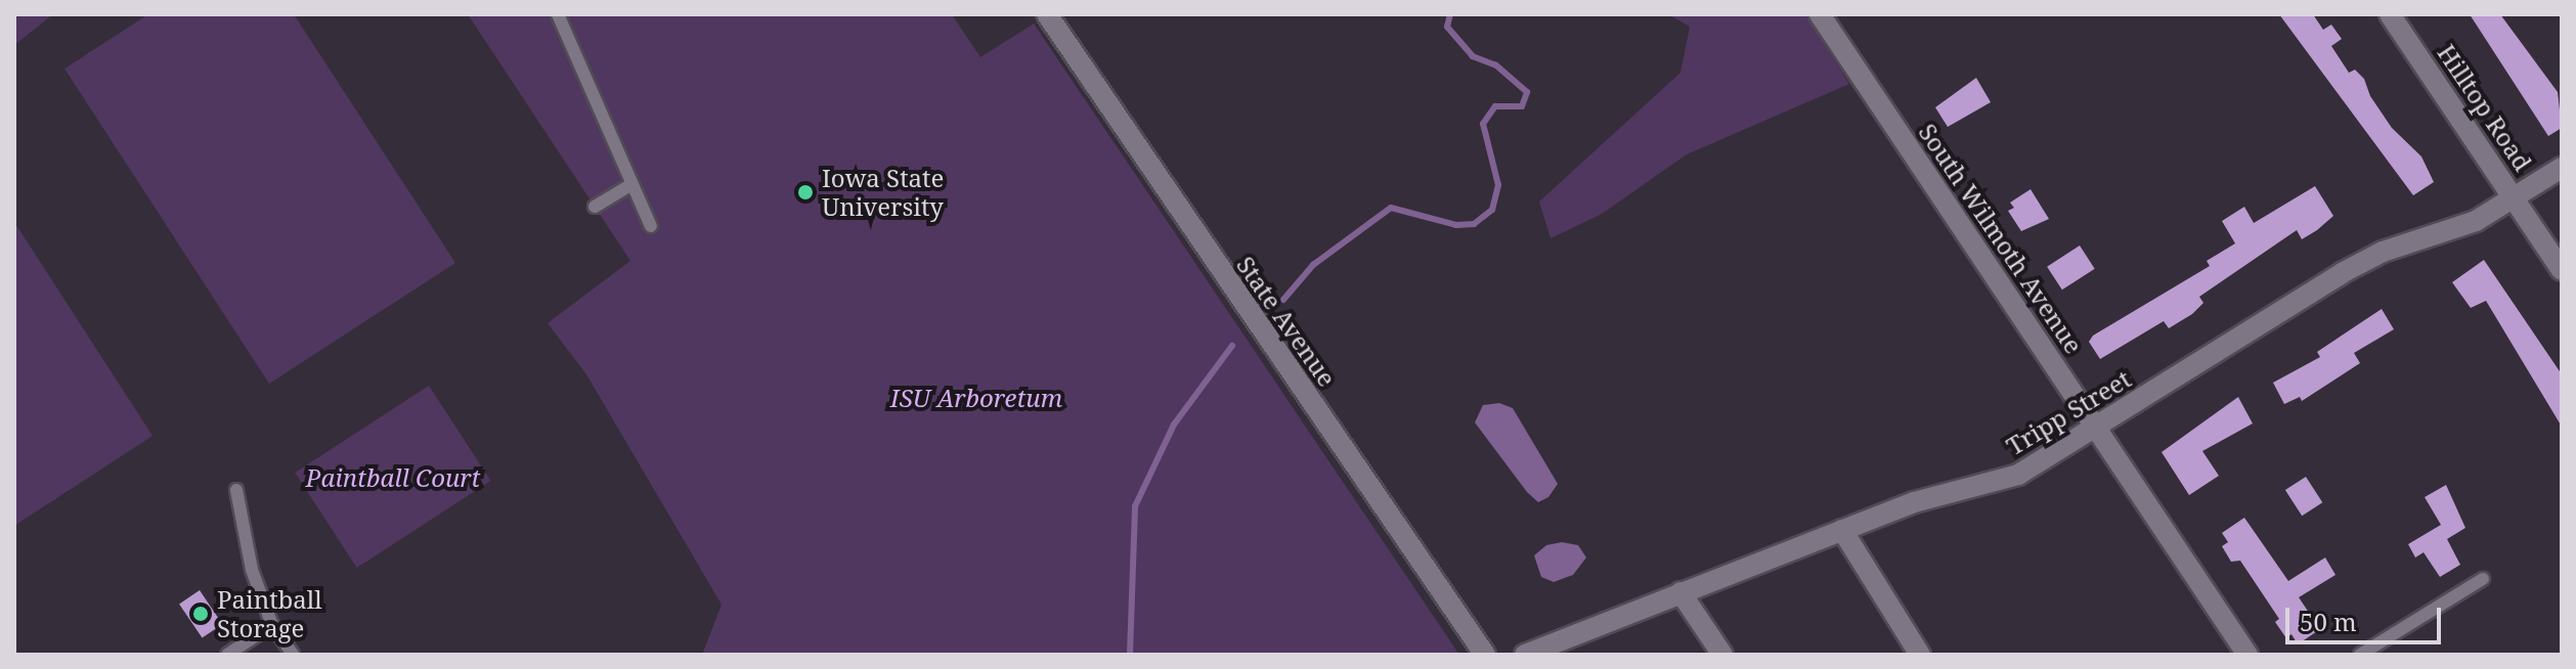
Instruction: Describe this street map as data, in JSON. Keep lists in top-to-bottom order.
{
  "streets": {
    "street": [
      "Hilltop Road",
      "South Wilmoth Avenue",
      "State Avenue",
      "Tripp Street"
    ]
  },
  "crossings": [
    ["Hilltop Road", "Tripp Street"],
    ["South Wilmoth Avenue", "Tripp Street"]
  ],
  "parks": ["ISU Arboretum", "Paintball Court"],
  "places": ["Iowa State University", "Paintball Storage"],
  "scale_bar": "50 m"
}
